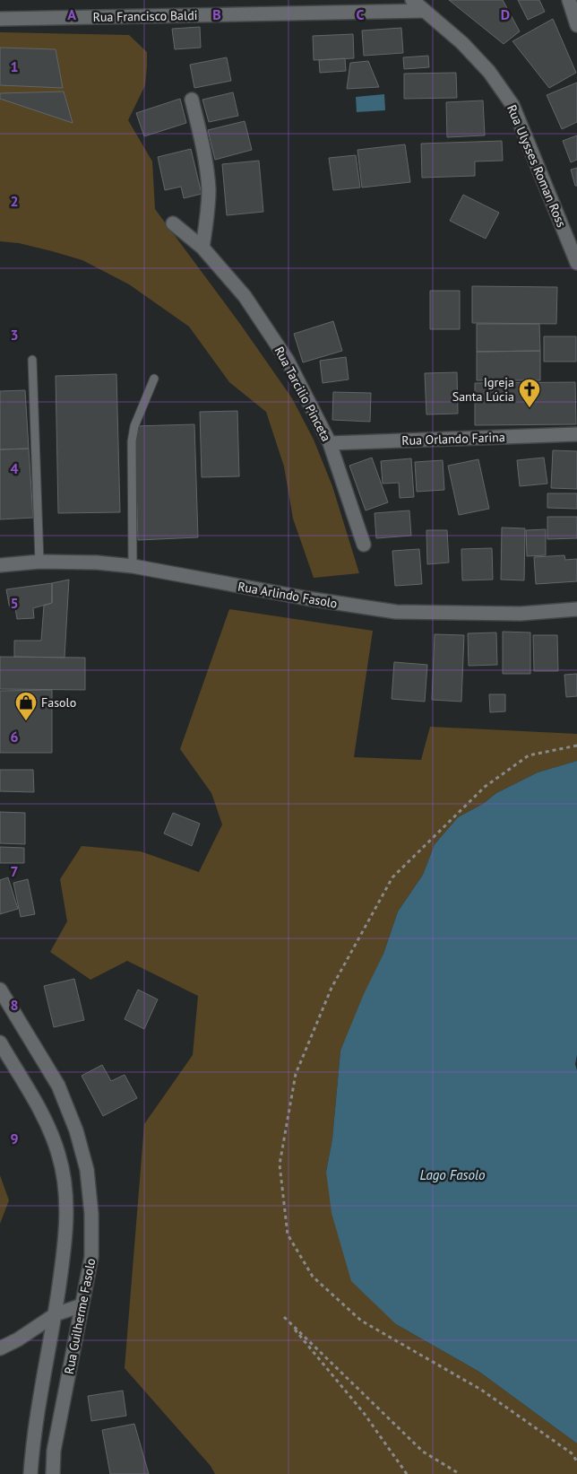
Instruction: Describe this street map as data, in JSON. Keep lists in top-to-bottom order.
{
  "streets": {
    "street": [
      "Rua Francisco Baldi",
      "Rua Ulysses Roman Ross",
      "Rua Tarcilio Pinceta",
      "Rua Orlando Farina",
      "Rua Arlindo Fasolo",
      "Rua Guilherme Fasolo"
    ]
  },
  "crossings": [
    ["Rua Francisco Baldi", "Rua Ulysses Roman Ross"],
    ["Rua Tarcilio Pinceta", "Rua Orlando Farina"]
  ],
  "water": ["Lago Fasolo"],
  "places": {
    "church": ["Igreja Santa Lúcia"],
    "shop": ["Fasolo"]
  },
  "grid": {
    "columns": [
      "A",
      "B",
      "C",
      "D"
    ],
    "rows": [
      "1",
      "2",
      "3",
      "4",
      "5",
      "6",
      "7",
      "8",
      "9"
    ]
  }
}
